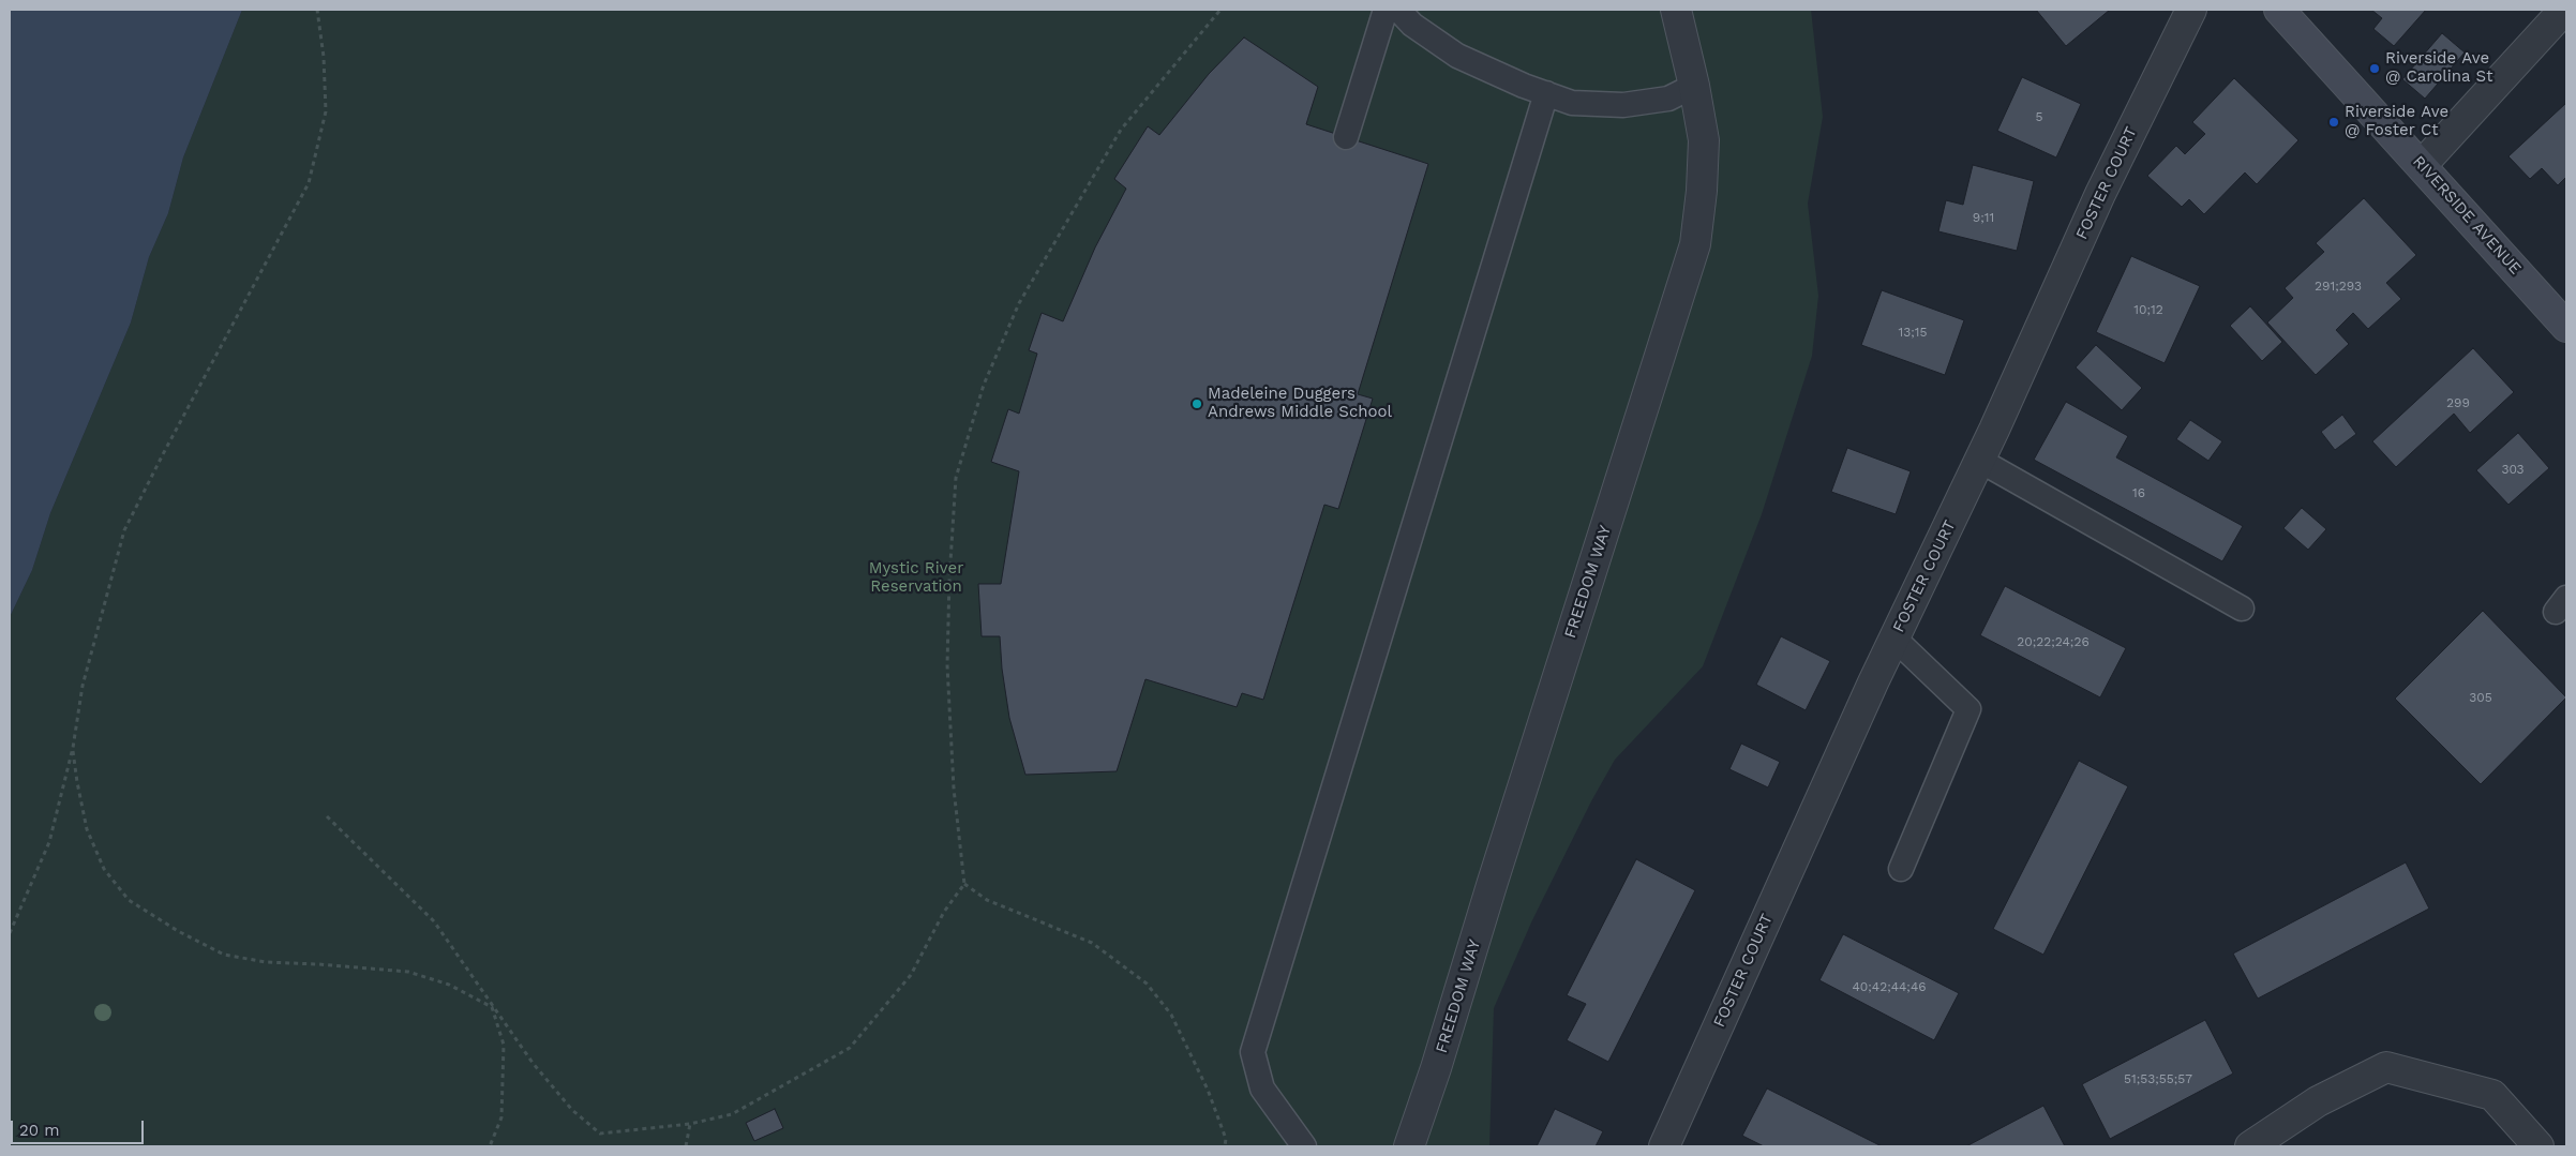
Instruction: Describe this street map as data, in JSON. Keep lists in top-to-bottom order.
{
  "streets": {
    "main road": ["RIVERSIDE AVENUE"],
    "street": ["FOSTER COURT", "FREEDOM WAY"]
  },
  "parks": ["Mystic River Reservation"],
  "places": ["Riverside Ave @ Carolina St", "Riverside Ave @ Foster Ct", "Madeleine Duggers Andrews Middle School"],
  "house_numbers": [
    "5",
    "9;11",
    "291;293",
    "10;12",
    "13;15",
    "299",
    "303",
    "16",
    "20;22;24;26",
    "305",
    "40;42;44;46",
    "51;53;55;57"
  ],
  "scale_bar": "20 m"
}
